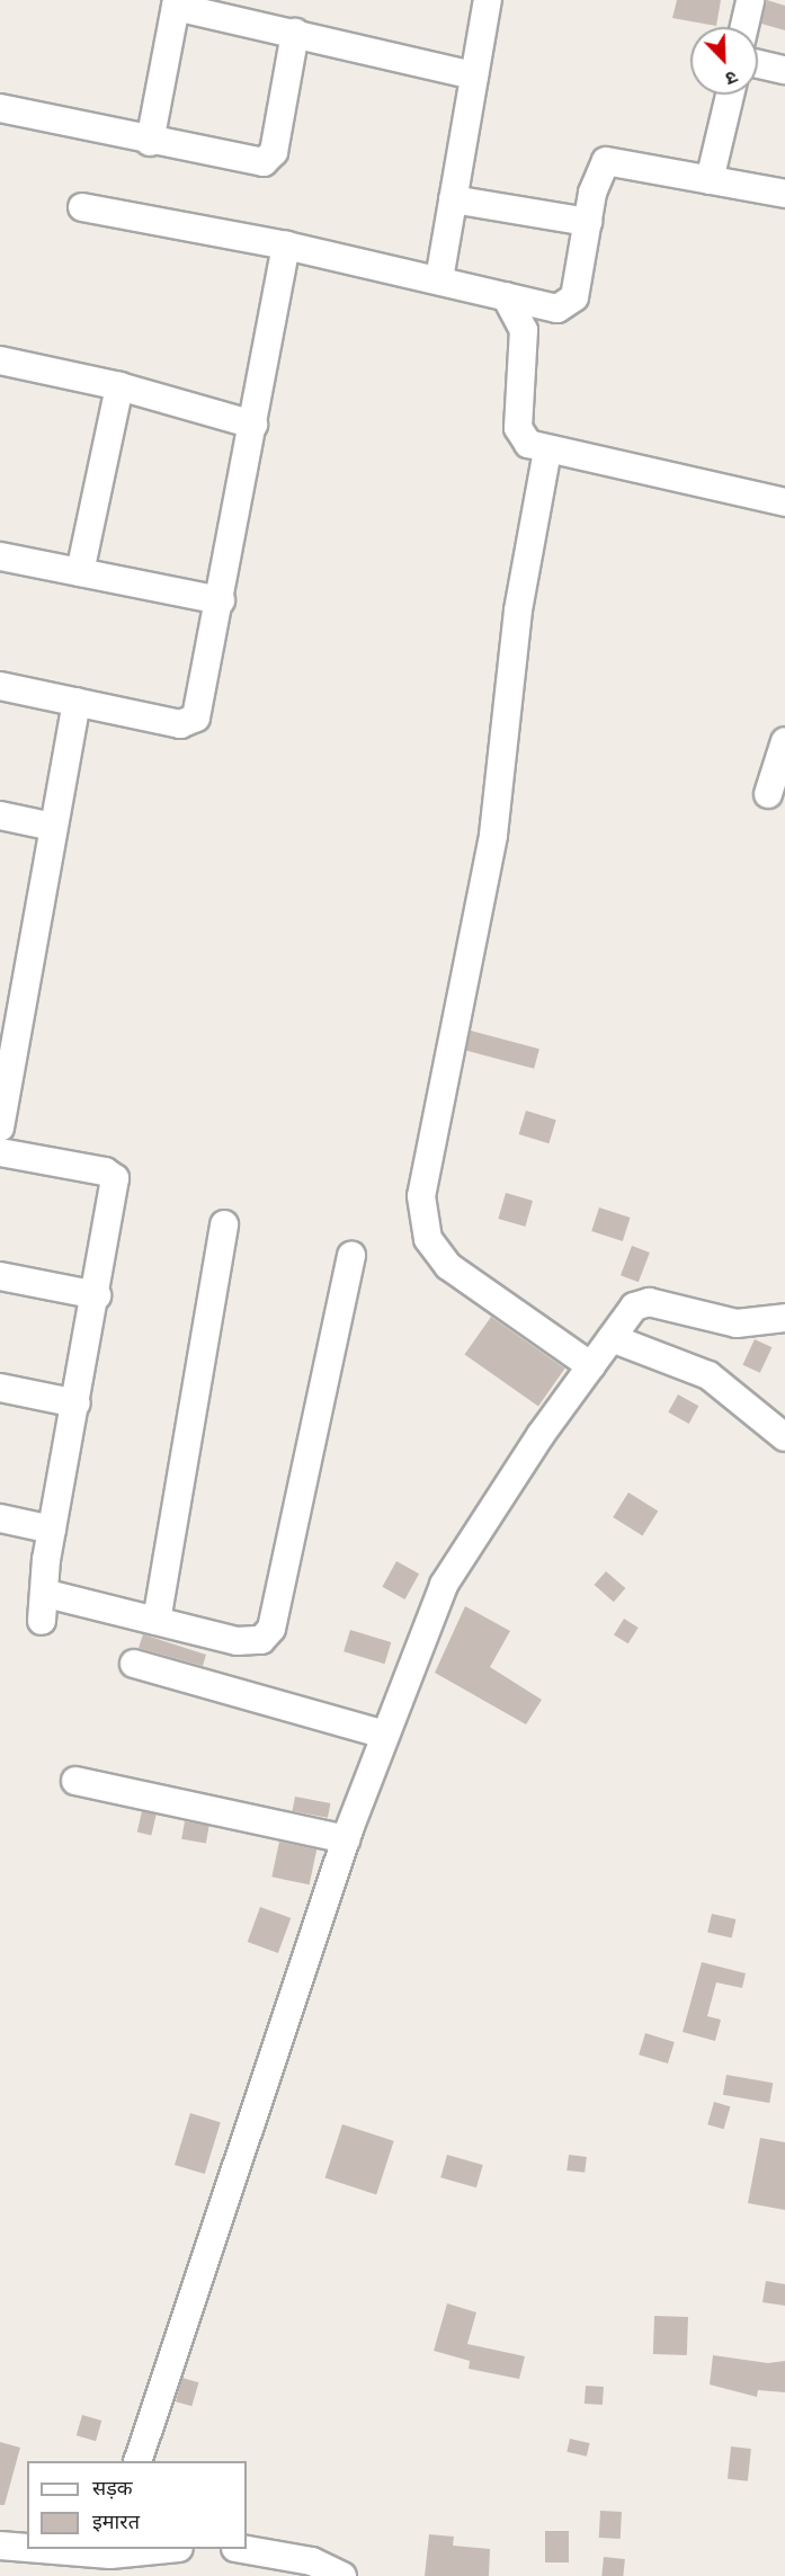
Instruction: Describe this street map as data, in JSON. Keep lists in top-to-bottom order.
{
  "legend": ["सड़क", "इमारत"],
  "north": "bottom right"
}
